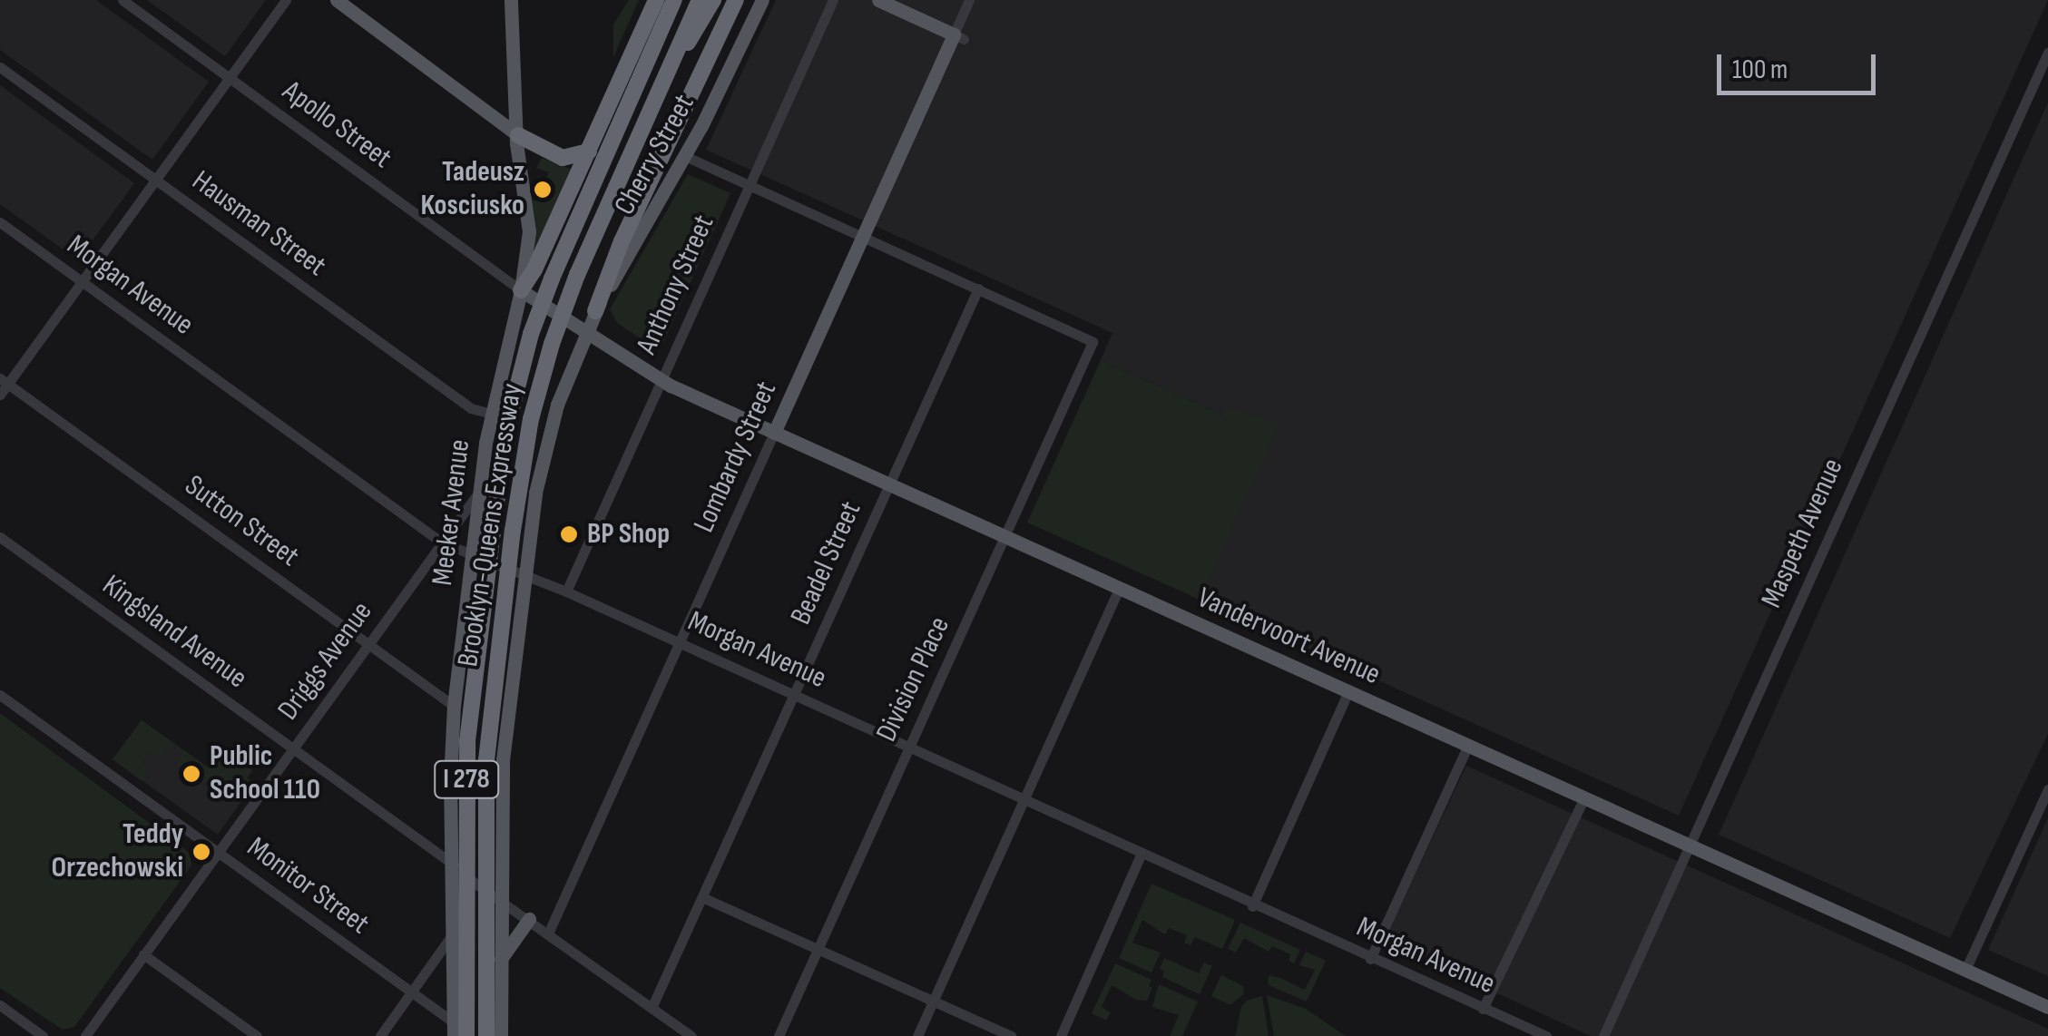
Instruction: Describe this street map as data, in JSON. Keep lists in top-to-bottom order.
{
  "streets": {
    "highway": ["Brooklyn-Queens Expressway", "I 278"],
    "main road": [
      "Cherry Street",
      "Lombardy Street",
      "Meeker Avenue",
      "Vandervoort Avenue"
    ],
    "street": [
      "Apollo Street",
      "Hausman Street",
      "Anthony Street",
      "Morgan Avenue",
      "Sutton Street",
      "Maspeth Avenue",
      "Beadel Street",
      "Kingsland Avenue",
      "Driggs Avenue",
      "Division Place",
      "Monitor Street"
    ]
  },
  "crossings": [
    ["Apollo Street", "Meeker Avenue"],
    ["Apollo Street", "Vandervoort Avenue"],
    ["Cherry Street", "Vandervoort Avenue"],
    ["Hausman Street", "Meeker Avenue"],
    ["Anthony Street", "Morgan Avenue"],
    ["Anthony Street", "Vandervoort Avenue"],
    ["Morgan Avenue", "Lombardy Street"],
    ["Morgan Avenue", "Meeker Avenue"],
    ["Morgan Avenue", "Beadel Street"],
    ["Morgan Avenue", "Driggs Avenue"],
    ["Morgan Avenue", "Division Place"],
    ["Lombardy Street", "Kingsland Avenue"],
    ["Lombardy Street", "Vandervoort Avenue"],
    ["Meeker Avenue", "Sutton Street"],
    ["Meeker Avenue", "Kingsland Avenue"],
    ["Meeker Avenue", "Vandervoort Avenue"],
    ["Meeker Avenue", "Driggs Avenue"],
    ["Meeker Avenue", "Monitor Street"],
    ["Sutton Street", "Driggs Avenue"],
    ["Brooklyn-Queens Expressway", "I 278"],
    ["Maspeth Avenue", "Vandervoort Avenue"],
    ["Beadel Street", "Kingsland Avenue"],
    ["Beadel Street", "Vandervoort Avenue"],
    ["Beadel Street", "Division Place"],
    ["Kingsland Avenue", "Driggs Avenue"],
    ["Vandervoort Avenue", "Division Place"],
    ["Driggs Avenue", "Monitor Street"]
  ],
  "places": [
    "Tadeusz Kosciusko",
    "BP Shop",
    "Public School 110",
    "Teddy Orzechowski"
  ],
  "scale_bar": "100 m"
}
